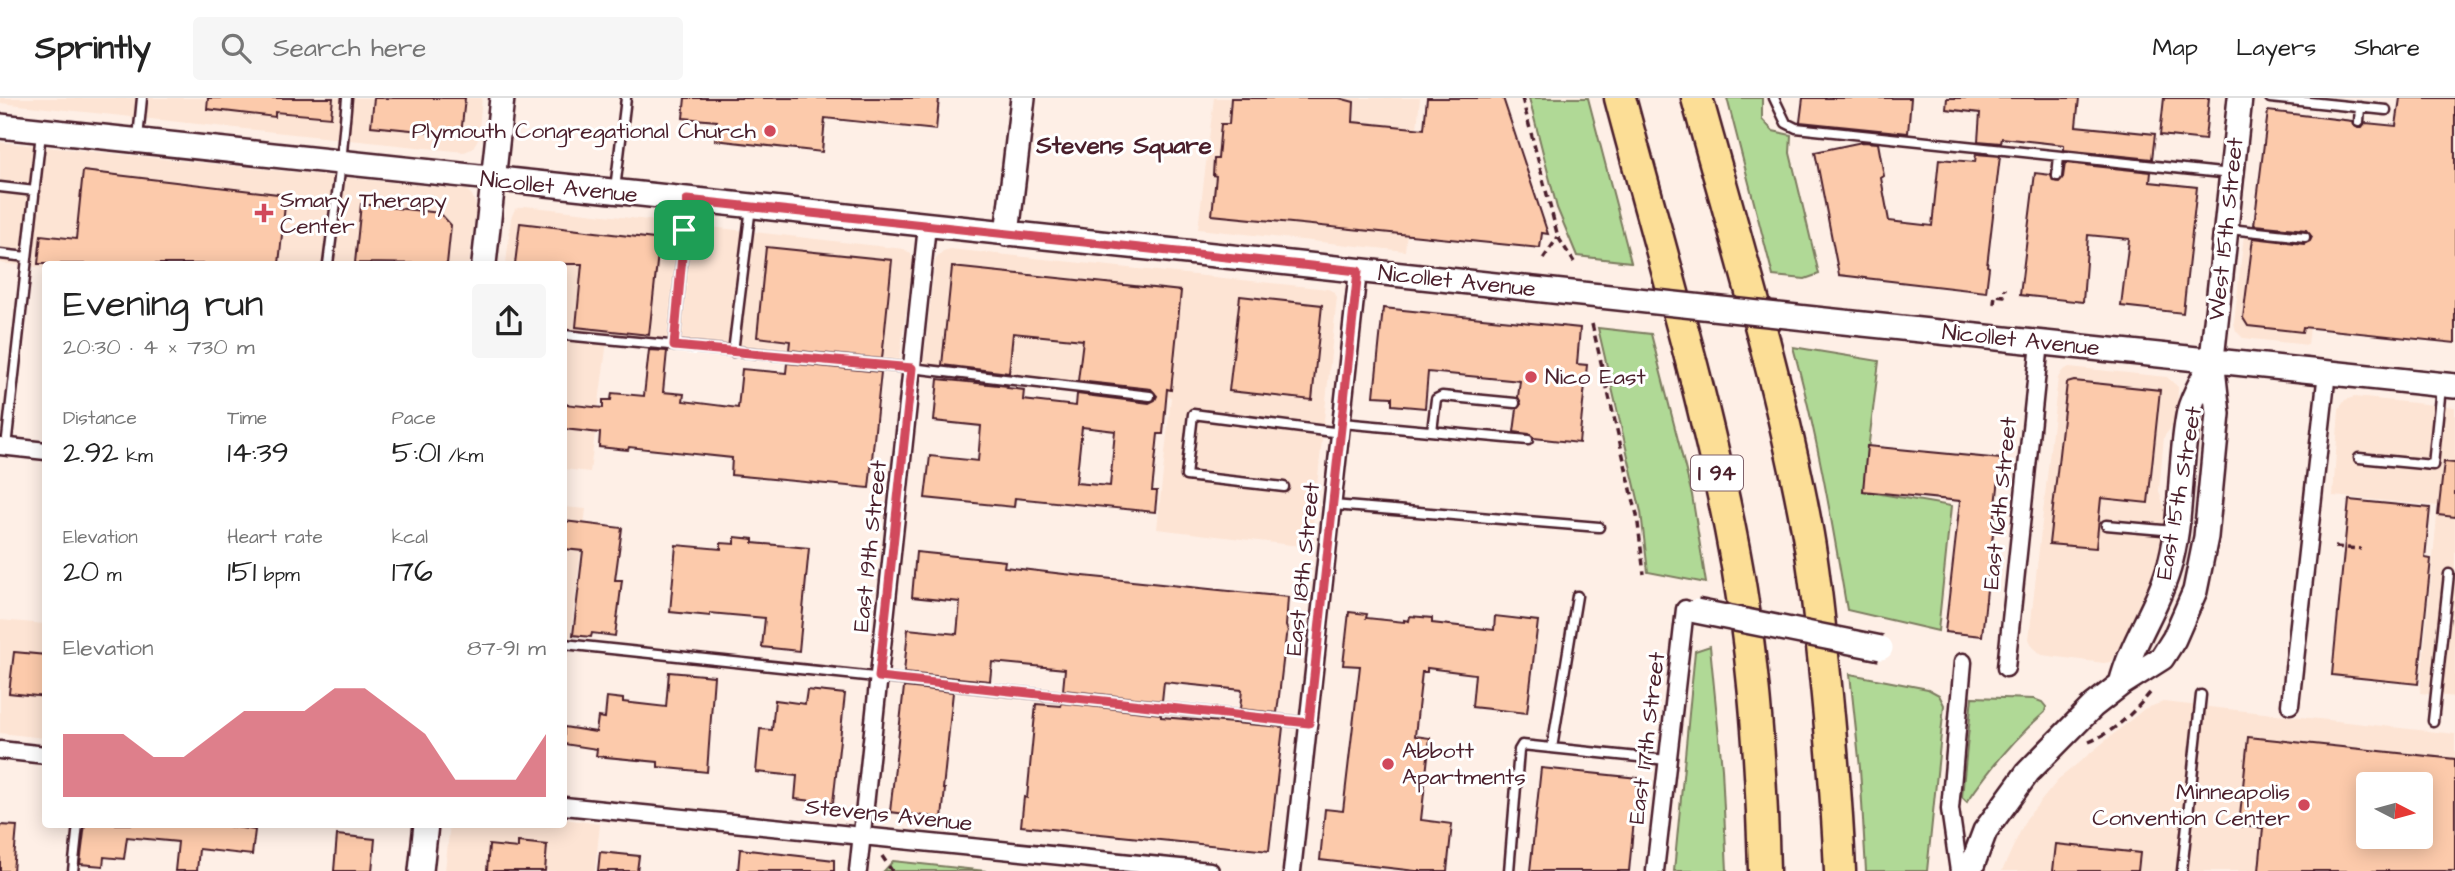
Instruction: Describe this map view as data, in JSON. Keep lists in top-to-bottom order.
{
  "streets": {
    "highway": ["I 94"],
    "street": [
      "Nicollet Avenue",
      "West 15th Street",
      "East 15th Street",
      "East 16th Street",
      "East 19th Street",
      "East 18th Street",
      "East 17th Street",
      "Stevens Avenue"
    ]
  },
  "crossings": [
    ["Nicollet Avenue", "West 15th Street"],
    ["Nicollet Avenue", "East 15th Street"],
    ["Nicollet Avenue", "East 16th Street"],
    ["Nicollet Avenue", "East 19th Street"],
    ["Nicollet Avenue", "East 18th Street"],
    ["West 15th Street", "East 15th Street"],
    ["East 19th Street", "Stevens Avenue"]
  ],
  "districts": ["Stevens Square"],
  "places": {
    "other": [
      "Plymouth Congregational Church",
      "Nico East",
      "Abbott Apartments",
      "Minneapolis Convention Center"
    ],
    "health": ["Smary Therapy Center"]
  },
  "north": "right",
  "page": {
    "header": "Sprintly",
    "search": "Search here",
    "nav": ["Map", "Layers", "Share"],
    "heading": ["Evening run", "20:30 · 4 × 730 m"],
    "stats": [
      ["Distance", "2.92 km"],
      ["Time", "14:39"],
      ["Pace", "5:01 /km"],
      ["Elevation", "20 m"],
      ["Heart rate", "151 bpm"],
      ["kcal", "176"]
    ],
    "chart": ["Elevation", "87–91 m"]
  }
}
